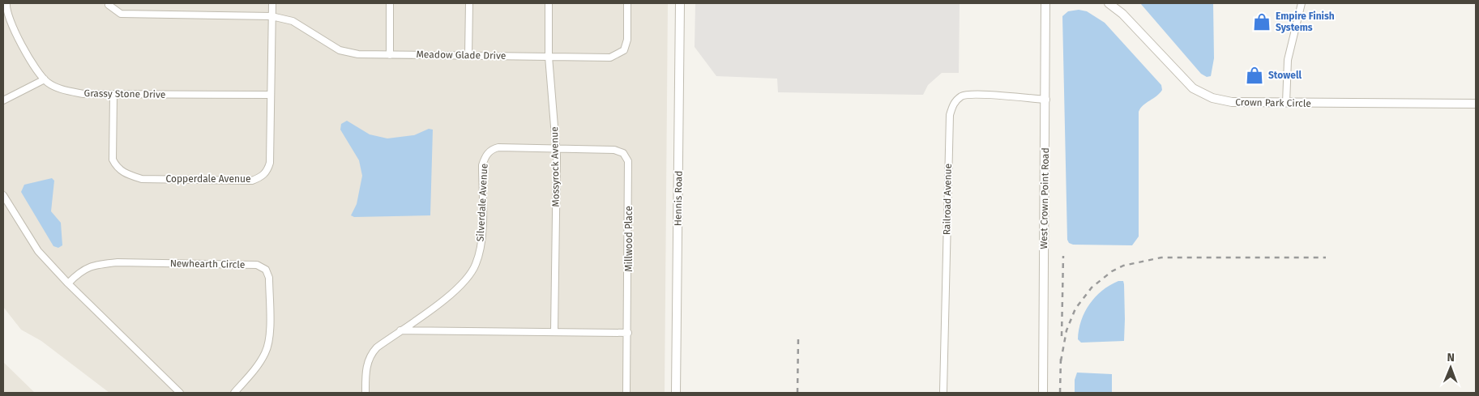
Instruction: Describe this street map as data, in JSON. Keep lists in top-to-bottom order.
{
  "streets": {
    "street": [
      "Meadow Glade Drive",
      "Grassy Stone Drive",
      "Crown Park Circle",
      "Mossyrock Avenue",
      "Copperdale Avenue",
      "Hennis Road",
      "West Crown Point Road",
      "Railroad Avenue",
      "Silverdale Avenue",
      "Millwood Place",
      "Newhearth Circle"
    ]
  },
  "crossings": [
    ["Meadow Glade Drive", "Mossyrock Avenue"],
    ["Meadow Glade Drive", "Copperdale Avenue"],
    ["Grassy Stone Drive", "Copperdale Avenue"],
    ["Mossyrock Avenue", "Silverdale Avenue"],
    ["Mossyrock Avenue", "Millwood Place"],
    ["West Crown Point Road", "Railroad Avenue"],
    ["Silverdale Avenue", "Millwood Place"]
  ],
  "places": {
    "shop": ["Empire Finish Systems", "Stowell"]
  },
  "north": "top"
}
